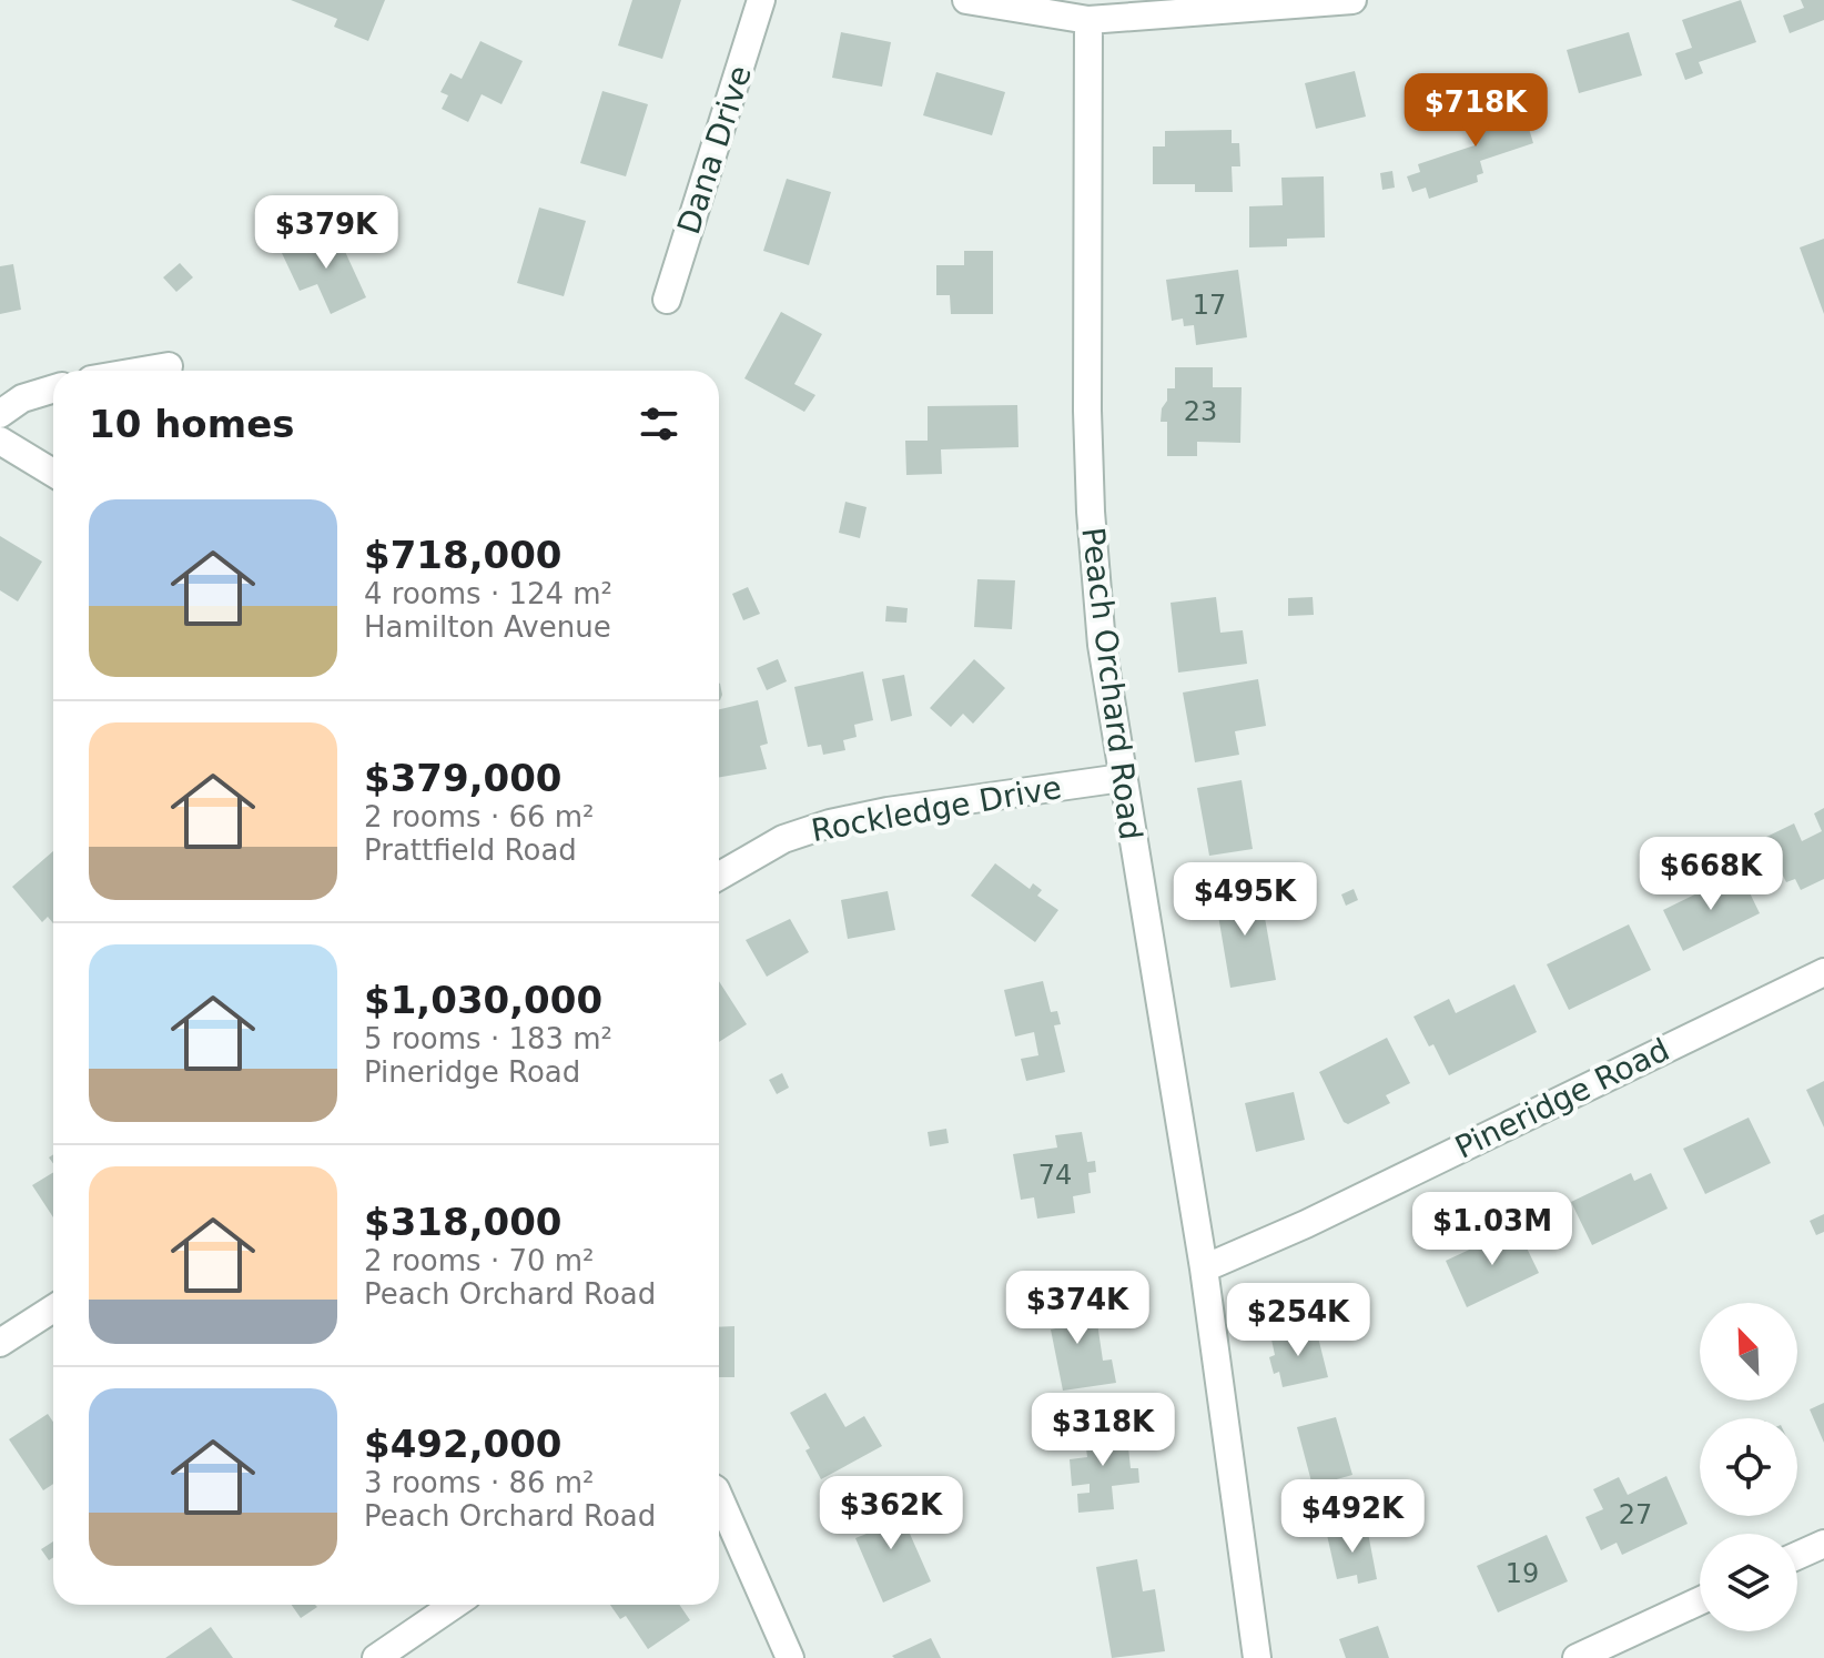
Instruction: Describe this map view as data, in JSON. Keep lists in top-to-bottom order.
{
  "streets": {
    "street": [
      "Dana Drive",
      "Peach Orchard Road",
      "Rockledge Drive",
      "Pineridge Road"
    ]
  },
  "crossings": [
    ["Peach Orchard Road", "Rockledge Drive"],
    ["Peach Orchard Road", "Pineridge Road"]
  ],
  "house_numbers": [
    "17",
    "23",
    "74",
    "27",
    "19"
  ],
  "north": "top left",
  "page": {
    "price": [
      "$718K",
      "$379K",
      "$668K",
      "$495K",
      "$1.03M",
      "$374K",
      "$254K",
      "$318K",
      "$362K",
      "$492K"
    ],
    "heading": "10 homes",
    "list": [
      {
        "name": "$718,000",
        "note": "4 rooms · 124 m² · Hamilton Avenue"
      },
      {
        "name": "$379,000",
        "note": "2 rooms · 66 m² · Prattfield Road"
      },
      {
        "name": "$1,030,000",
        "note": "5 rooms · 183 m² · Pineridge Road"
      },
      {
        "name": "$318,000",
        "note": "2 rooms · 70 m² · Peach Orchard Road"
      },
      {
        "name": "$492,000",
        "note": "3 rooms · 86 m² · Peach Orchard Road"
      }
    ]
  }
}
